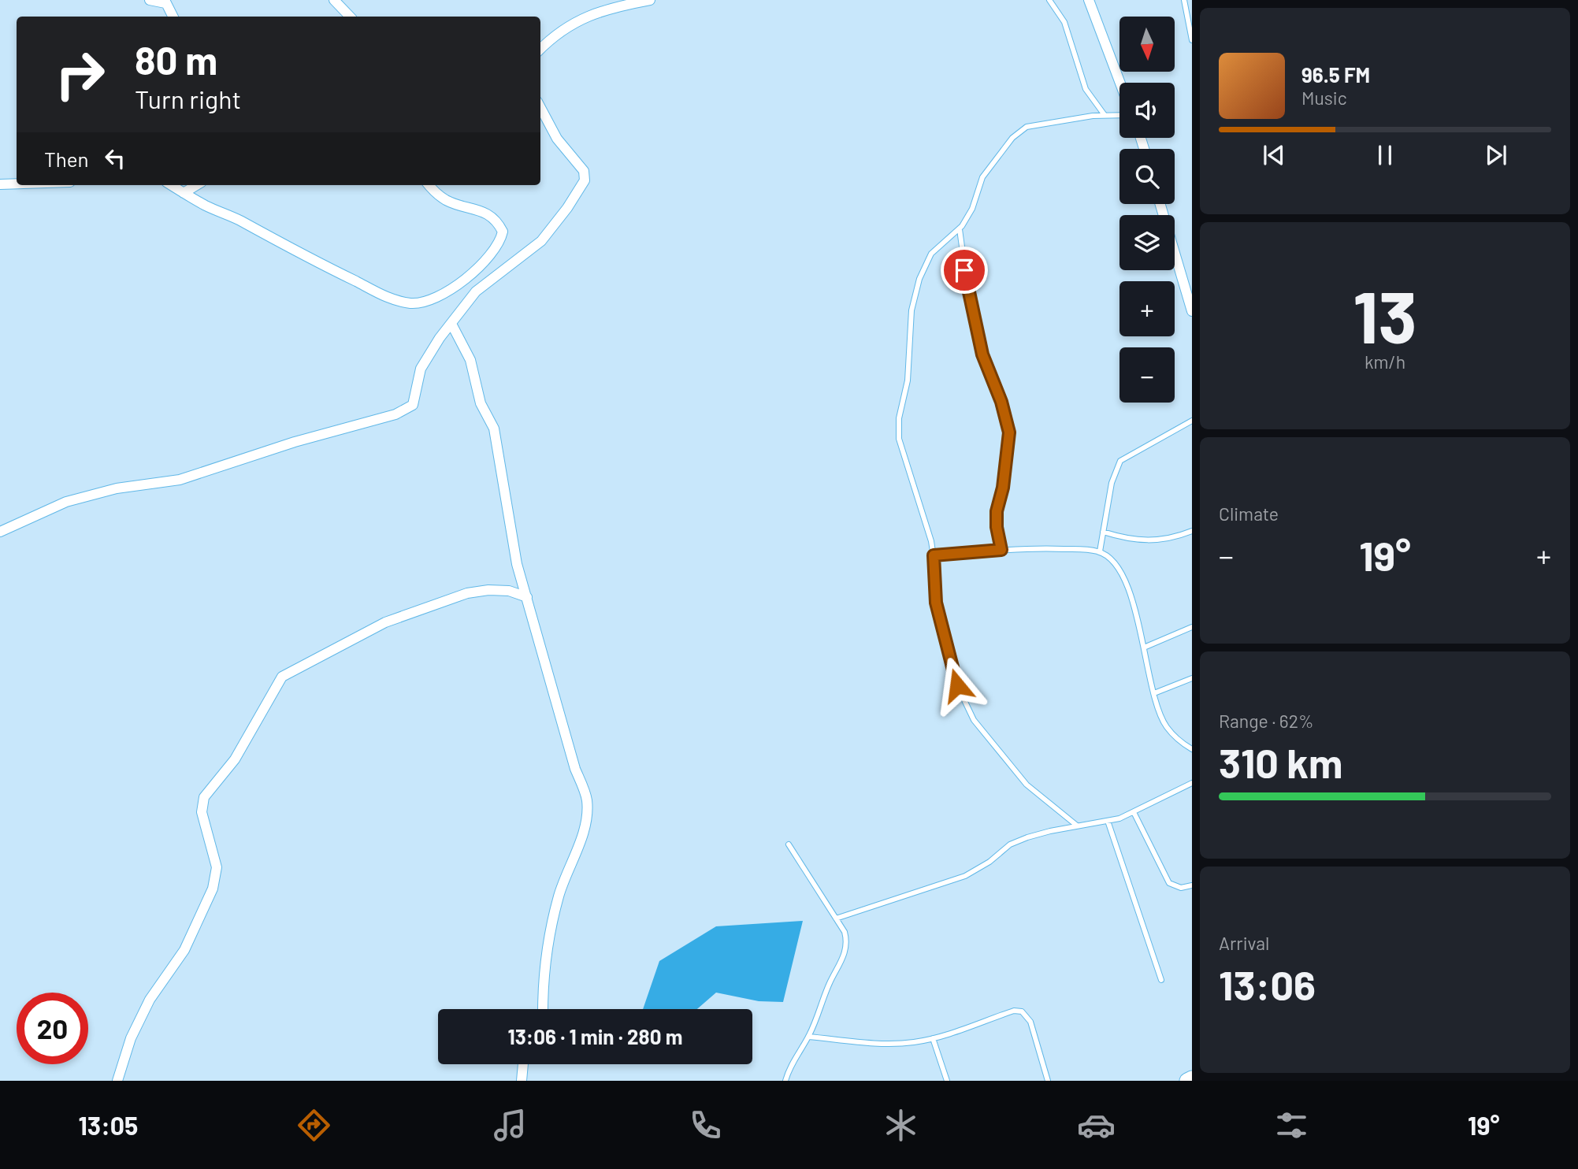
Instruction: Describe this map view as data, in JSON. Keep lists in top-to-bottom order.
{
  "north": "bottom",
  "page": {
    "map_buttons": ["+", "−"],
    "turn": ["80 m", "Turn right"],
    "song": ["96.5 FM", "Music"],
    "then": "Then",
    "tile": [
      ["13", "km/h"],
      "Climate",
      ["Range · 62%", "310 km"],
      ["Arrival", "13:06"]
    ],
    "heat": ["−", "19°", "+"],
    "limit": "20",
    "trip": "13:06 · 1 min · 280 m",
    "tabs": ["13:05", "19°"]
  }
}
